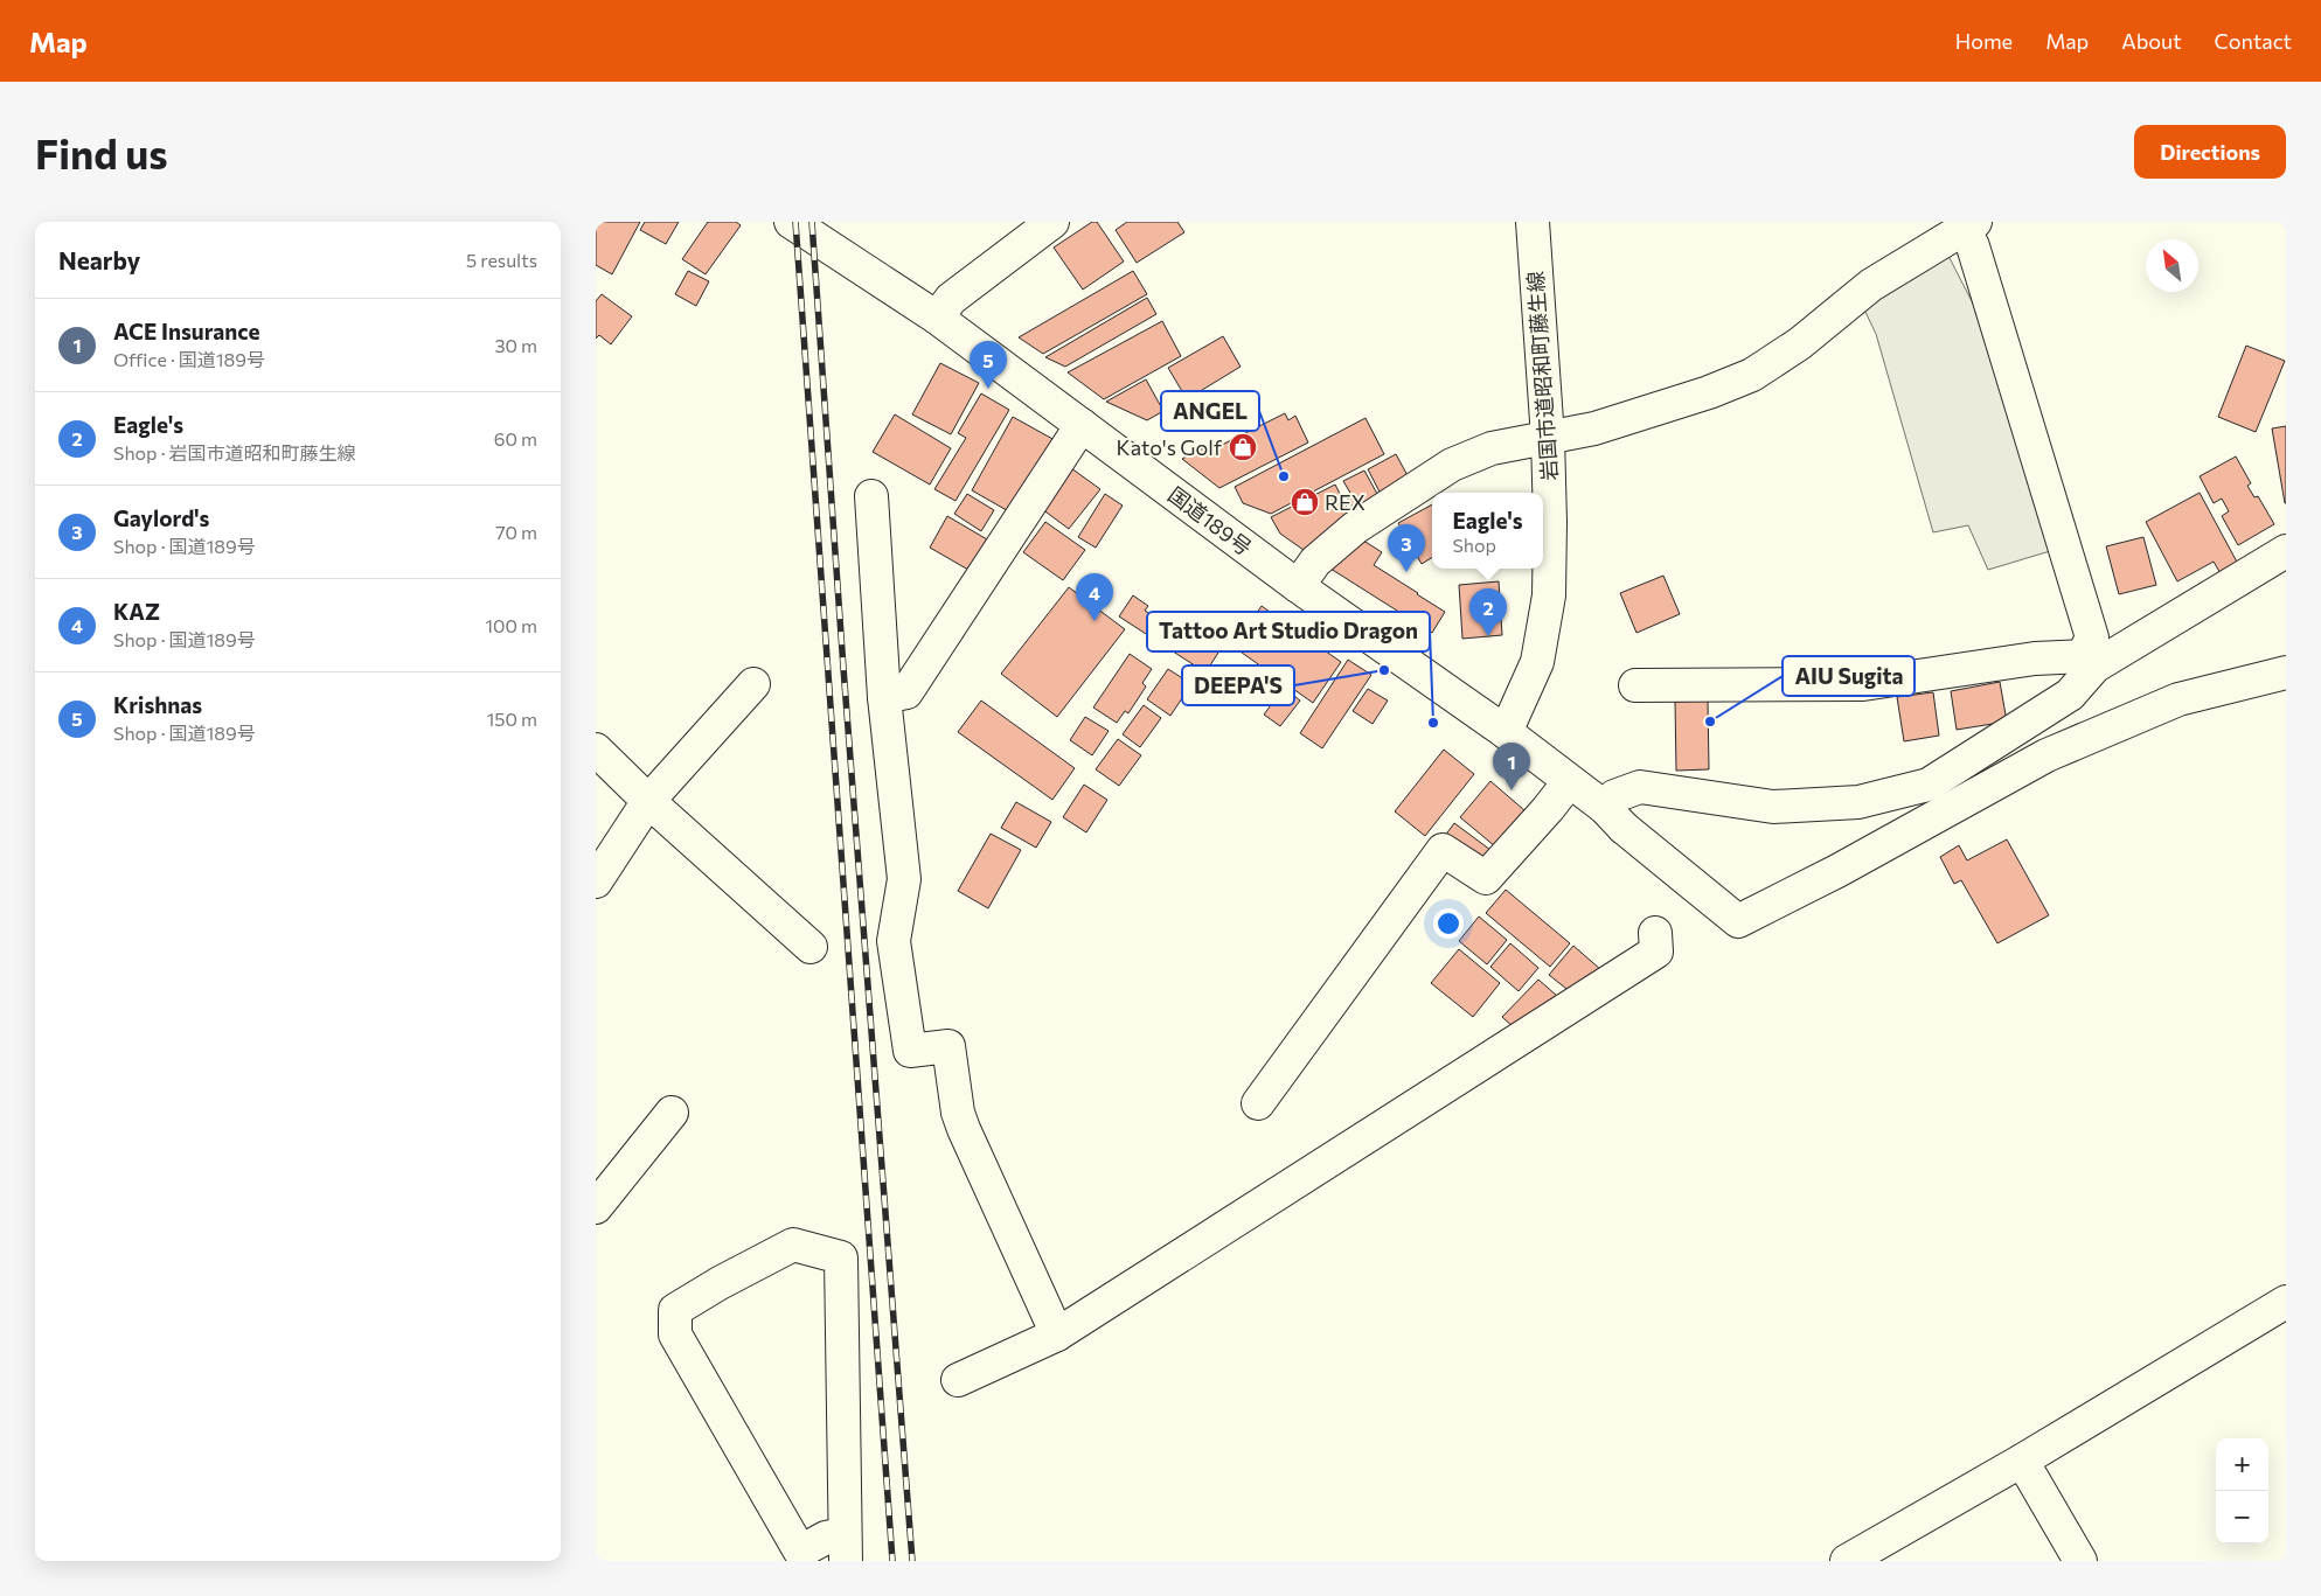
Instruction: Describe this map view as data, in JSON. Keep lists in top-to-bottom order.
{
  "streets": {
    "main road": ["岩国市道昭和町藤生線", "国道189号"]
  },
  "crossings": [
    ["岩国市道昭和町藤生線", "国道189号"]
  ],
  "places": {
    "shop": ["Kato's Golf", "REX"],
    "other": [
      "ANGEL",
      "DEEPA'S",
      "AIU Sugita",
      "Tattoo Art Studio Dragon"
    ]
  },
  "north": "top left",
  "page": {
    "header": "Map",
    "nav": [
      "Home",
      "Map",
      "About",
      "Contact"
    ],
    "buttons": "Directions",
    "title": "Find us",
    "heading": ["Nearby", "5 results"],
    "list": [
      {
        "mark": "1",
        "name": "ACE Insurance",
        "note": "Office · 国道189号",
        "value": "30 m"
      },
      {
        "mark": "2",
        "name": "Eagle's",
        "note": "Shop · 岩国市道昭和町藤生線",
        "value": "60 m"
      },
      {
        "mark": "3",
        "name": "Gaylord's",
        "note": "Shop · 国道189号",
        "value": "70 m"
      },
      {
        "mark": "4",
        "name": "KAZ",
        "note": "Shop · 国道189号",
        "value": "100 m"
      },
      {
        "mark": "5",
        "name": "Krishnas",
        "note": "Shop · 国道189号",
        "value": "150 m"
      }
    ],
    "pins": [
      "5",
      "3",
      "4",
      "2",
      "1"
    ],
    "popup": ["Eagle's", "Shop"],
    "map_buttons": ["+", "−"]
  }
}
